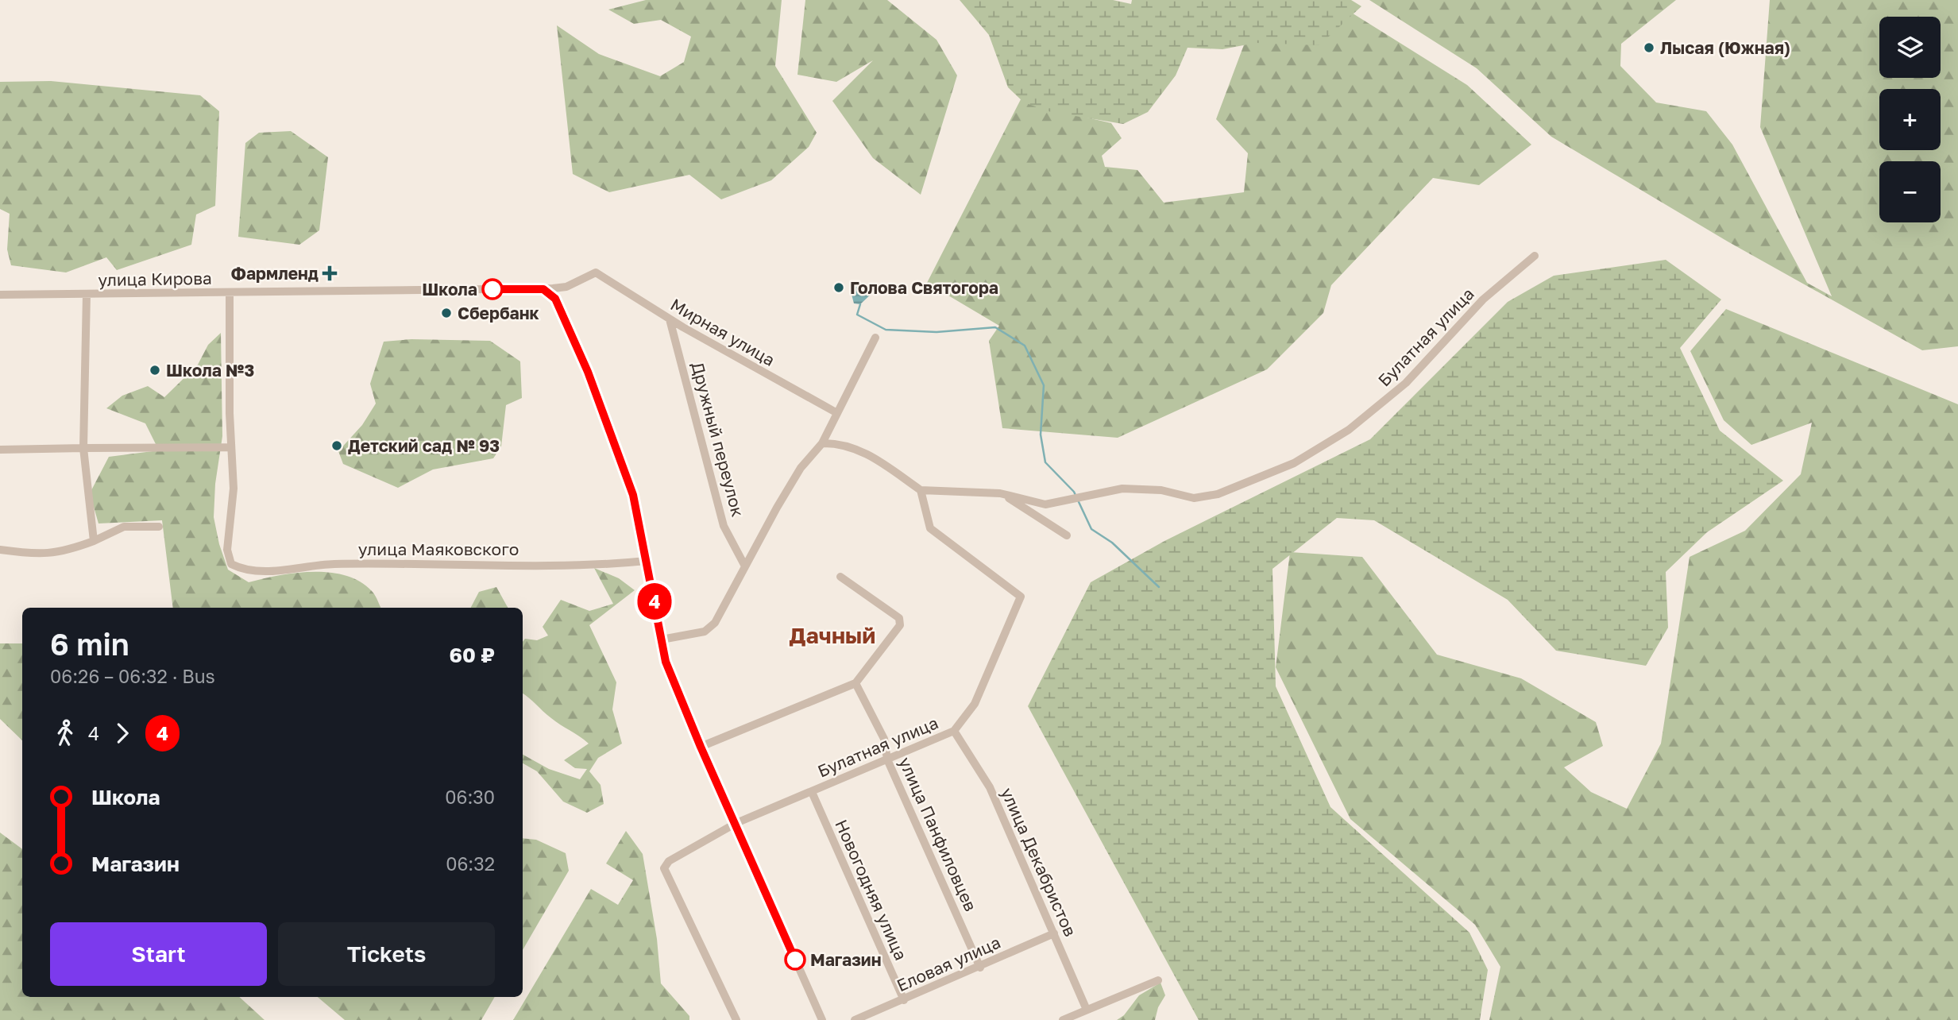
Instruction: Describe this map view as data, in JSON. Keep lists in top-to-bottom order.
{
  "streets": {
    "street": [
      "улица Кирова",
      "Мирная улица",
      "Булатная улица",
      "Дружный переулок",
      "улица Маяковского",
      "улица Панфиловцев",
      "улица Декабристов",
      "Новогодняя улица",
      "Еловая улица"
    ]
  },
  "crossings": [
    ["улица Кирова", "Мирная улица"],
    ["Мирная улица", "Дружный переулок"],
    ["Булатная улица", "улица Панфиловцев"],
    ["Булатная улица", "улица Декабристов"],
    ["Булатная улица", "Новогодняя улица"],
    ["улица Панфиловцев", "Еловая улица"],
    ["улица Декабристов", "Еловая улица"],
    ["Новогодняя улица", "Еловая улица"]
  ],
  "districts": ["Дачный"],
  "places": {
    "other": [
      "Лысая (Южная)",
      "Голова Святогора",
      "Школа",
      "Сбербанк",
      "Школа №3",
      "Детский сад № 93",
      "Магазин"
    ],
    "health": ["Фармленд"]
  },
  "lines": ["bus line 4"],
  "page": {
    "on_map": "4",
    "map_buttons": ["+", "−"],
    "heading": ["6 min", "06:26 – 06:32 · Bus", "60 ₽"],
    "legs": ["4", "4"],
    "list": [
      {
        "name": "Школа",
        "value": "06:30"
      },
      {
        "name": "Магазин",
        "value": "06:32"
      }
    ],
    "buttons": ["Start", "Tickets"]
  }
}
